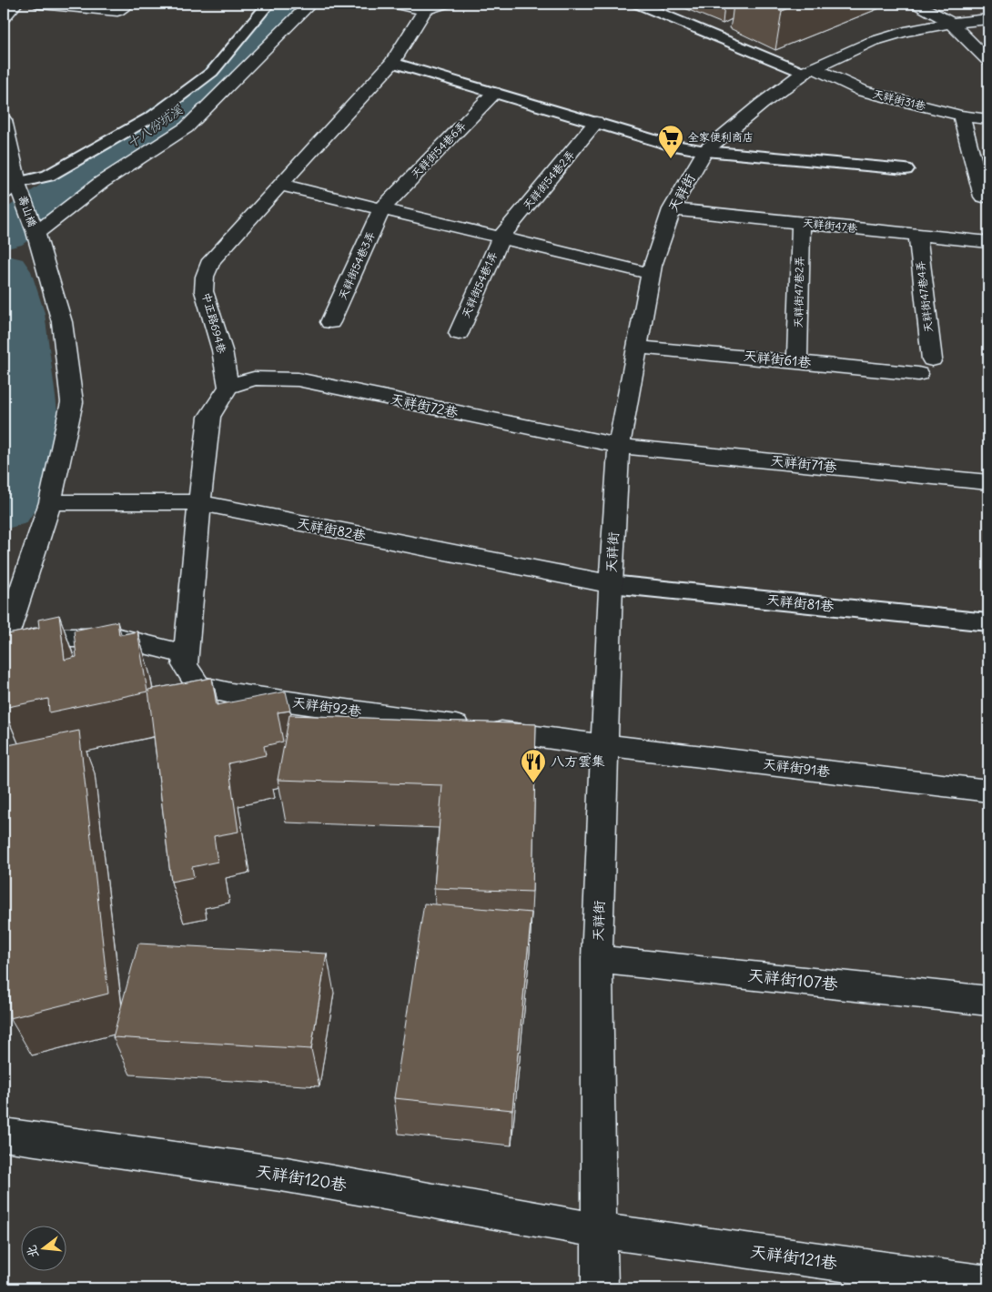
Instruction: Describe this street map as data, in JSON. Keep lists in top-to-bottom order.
{
  "streets": {
    "street": [
      "天祥街31巷",
      "天祥街54巷6弄",
      "天祥街54巷2弄",
      "天祥街",
      "壽山橋",
      "天祥街47巷",
      "天祥街54巷3弄",
      "天祥街54巷1弄",
      "天祥街47巷2弄",
      "天祥街47巷4弄",
      "中正路694巷",
      "天祥街61巷",
      "天祥街72巷",
      "天祥街71巷",
      "天祥街82巷",
      "天祥街92巷",
      "天祥街91巷",
      "天祥街107巷",
      "天祥街120巷",
      "天祥街121巷"
    ],
    "lane": ["天祥街81巷"]
  },
  "crossings": [
    ["天祥街31巷", "天祥街"],
    ["天祥街54巷6弄", "天祥街54巷3弄"],
    ["天祥街54巷2弄", "天祥街54巷1弄"],
    ["天祥街", "天祥街47巷"],
    ["天祥街", "天祥街61巷"],
    ["天祥街", "天祥街72巷"],
    ["天祥街", "天祥街71巷"],
    ["天祥街", "天祥街82巷"],
    ["天祥街", "天祥街81巷"],
    ["天祥街", "天祥街92巷"],
    ["天祥街", "天祥街91巷"],
    ["天祥街", "天祥街107巷"],
    ["天祥街", "天祥街120巷"],
    ["天祥街", "天祥街121巷"],
    ["壽山橋", "天祥街82巷"],
    ["天祥街47巷", "天祥街47巷2弄"],
    ["天祥街47巷", "天祥街47巷4弄"],
    ["天祥街47巷2弄", "天祥街61巷"],
    ["天祥街47巷4弄", "天祥街61巷"],
    ["中正路694巷", "天祥街72巷"],
    ["天祥街72巷", "天祥街71巷"],
    ["天祥街82巷", "天祥街81巷"],
    ["天祥街92巷", "天祥街91巷"],
    ["天祥街120巷", "天祥街121巷"]
  ],
  "water": ["十八份坑溪"],
  "places": {
    "supermarket": ["全家便利商店"],
    "restaurant": ["八方雲集"]
  },
  "north": "left"
}
